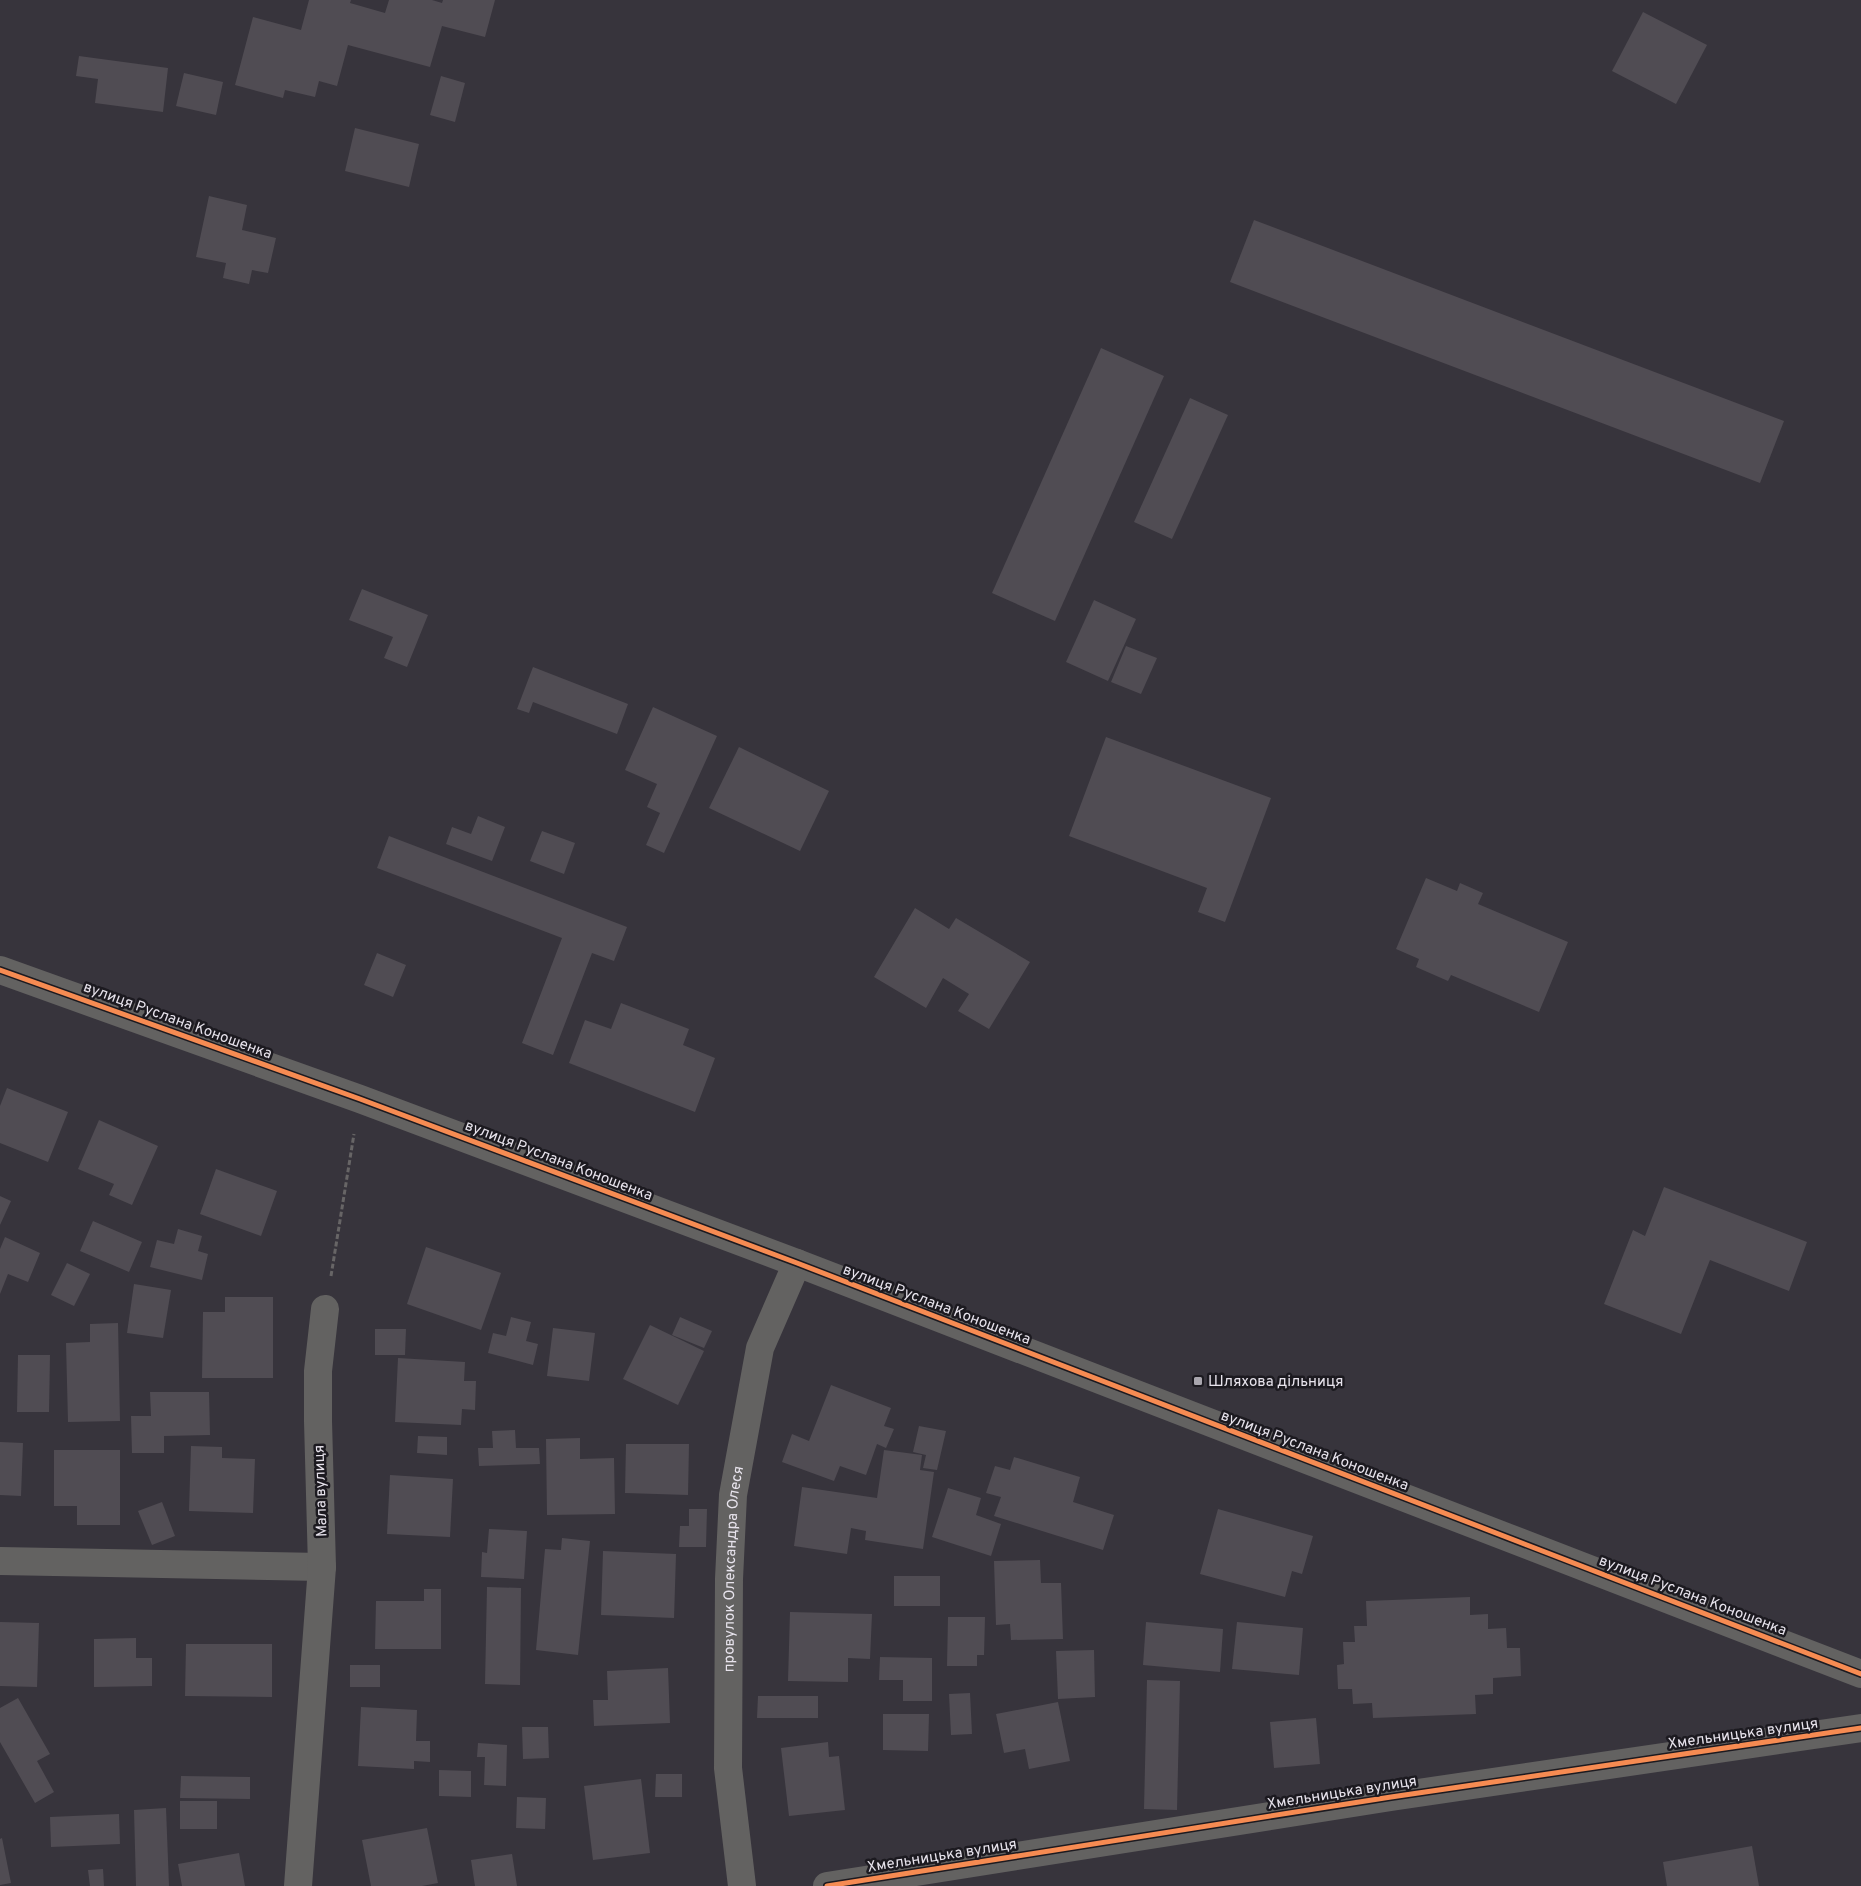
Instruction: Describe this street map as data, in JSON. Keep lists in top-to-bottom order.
{
  "streets": {
    "street": [
      "вулиця Руслана Коношенка",
      "Мала вулиця",
      "провулок Олександра Олеся",
      "Хмельницька вулиця"
    ]
  },
  "crossings": [
    ["вулиця Руслана Коношенка", "провулок Олександра Олеся"]
  ],
  "places": {
    "transit": ["Шляхова дільниця"]
  }
}
